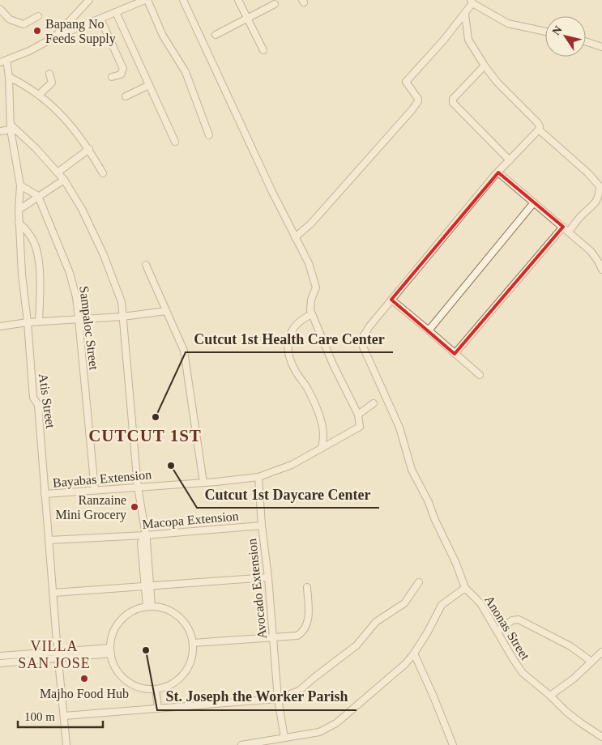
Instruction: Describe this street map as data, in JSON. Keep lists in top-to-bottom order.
{
  "streets": {
    "street": [
      "Sampaloc Street",
      "Atis Street",
      "Bayabas Extension",
      "Macopa Extension",
      "Avocado Extension",
      "Anonas Street"
    ]
  },
  "crossings": [
    ["Sampaloc Street", "Bayabas Extension"],
    ["Atis Street", "Bayabas Extension"],
    ["Atis Street", "Macopa Extension"],
    ["Bayabas Extension", "Avocado Extension"],
    ["Macopa Extension", "Avocado Extension"]
  ],
  "districts": ["CUTCUT 1ST", "VILLA SAN JOSE"],
  "places": [
    "Bapang No Feeds Supply",
    "Cutcut 1st Health Care Center",
    "Cutcut 1st Daycare Center",
    "Ranzaine Mini Grocery",
    "St. Joseph the Worker Parish",
    "Majho Food Hub"
  ],
  "scale_bar": "100 m",
  "north": "top left"
}
